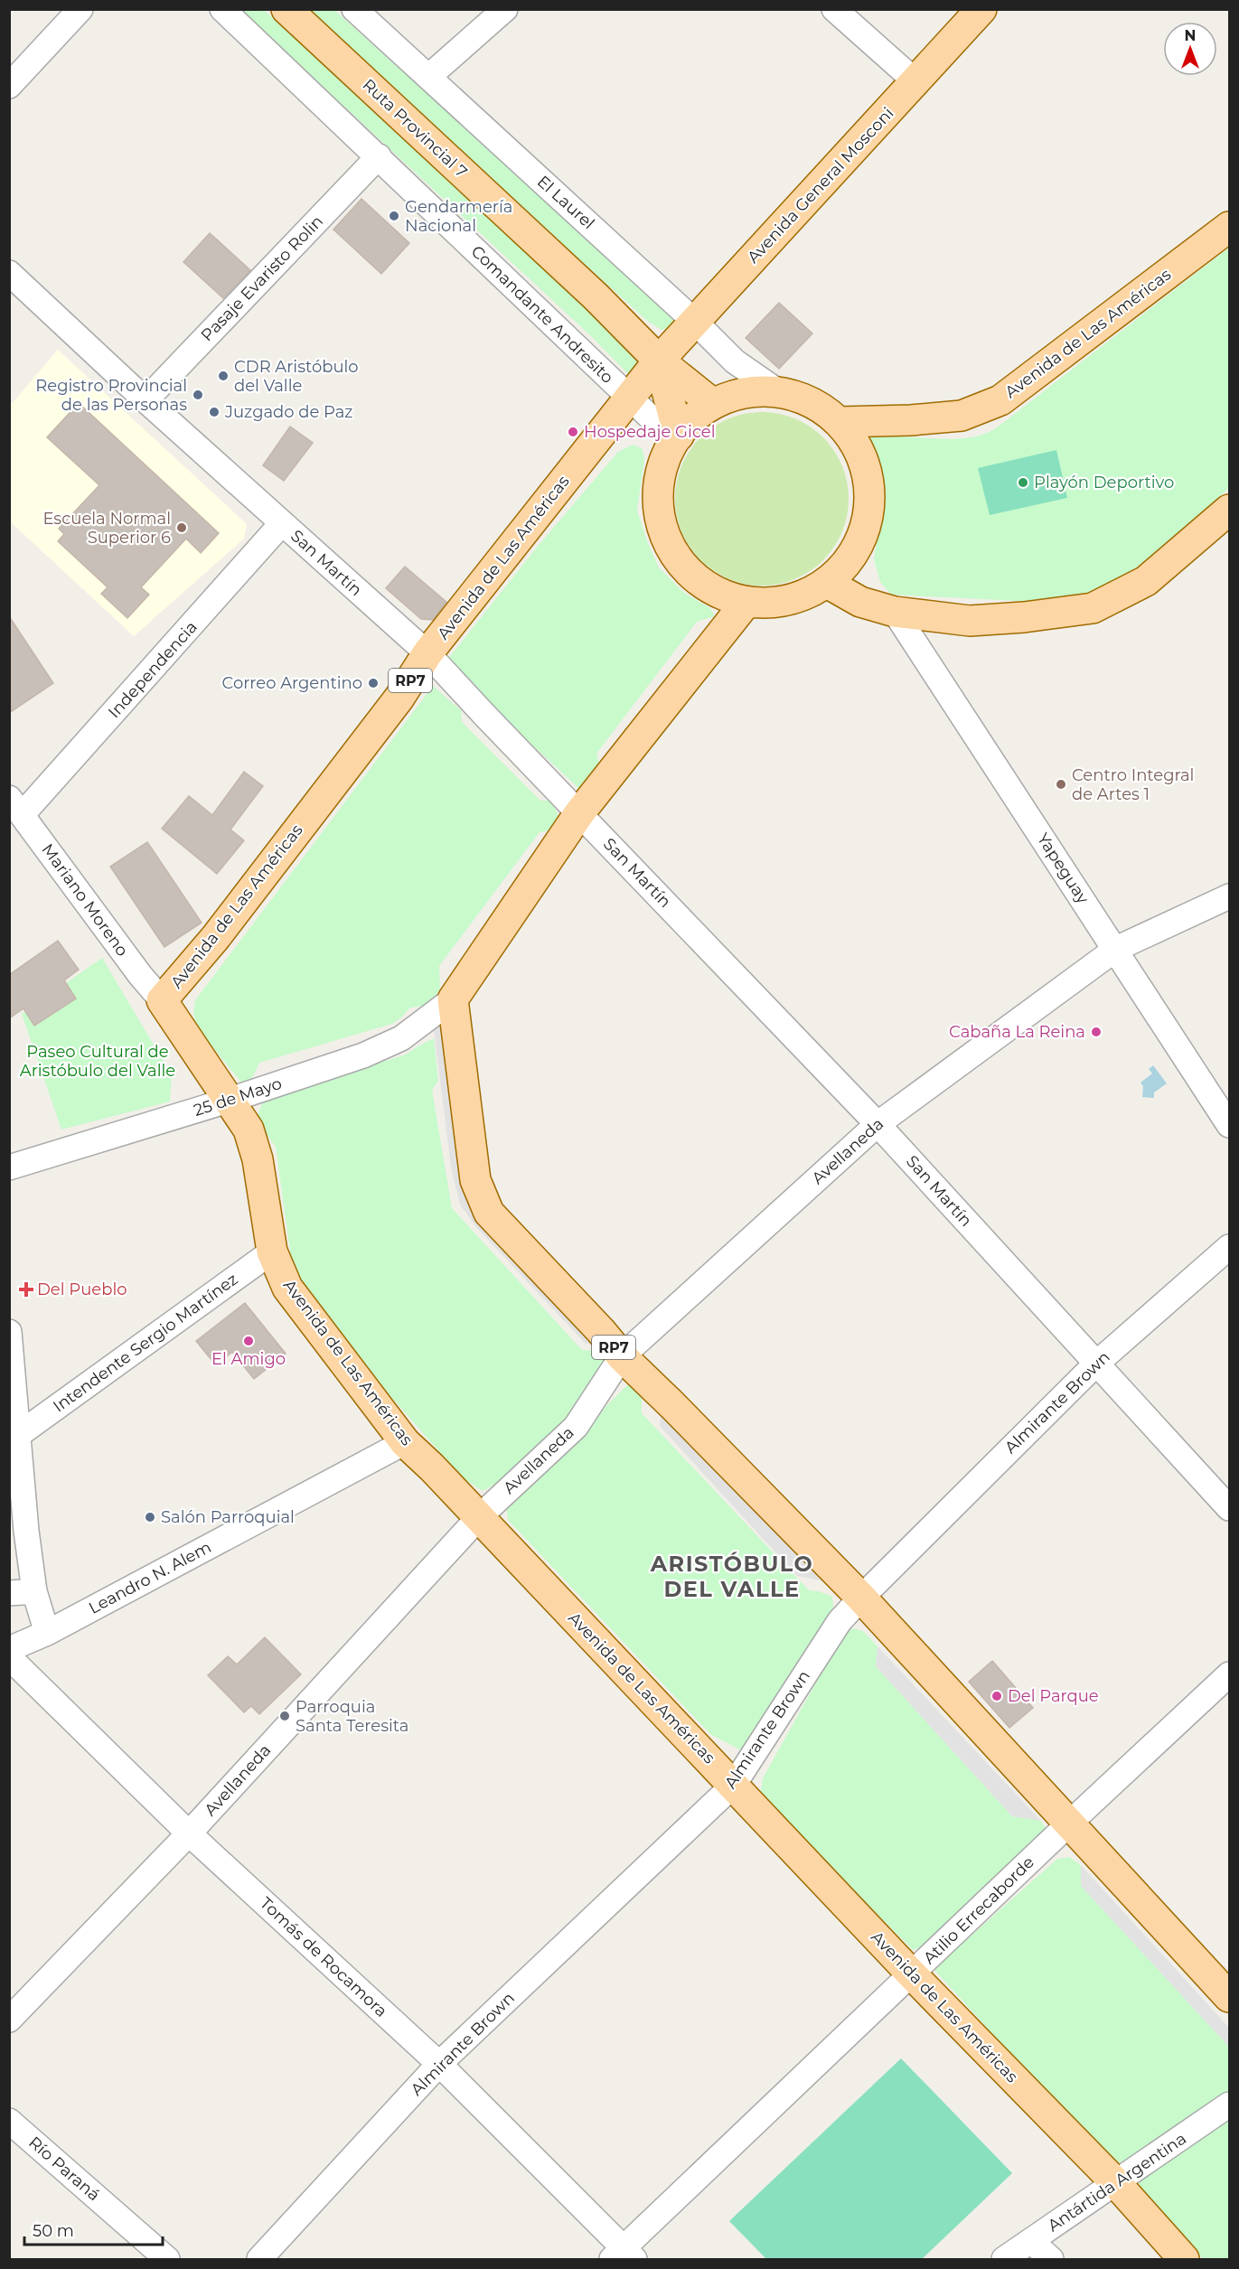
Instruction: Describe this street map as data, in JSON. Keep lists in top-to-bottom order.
{
  "streets": {
    "main road": [
      "Ruta Provincial 7",
      "Avenida General Mosconi",
      "Avenida de Las Américas",
      "RP7"
    ],
    "street": [
      "El Laurel",
      "Pasaje Evaristo Rolin",
      "Comandante Andresito",
      "San Martín",
      "Independencia",
      "Yapeguay",
      "Mariano Moreno",
      "25 de Mayo",
      "Avellaneda",
      "Intendente Sergio Martínez",
      "Almirante Brown",
      "Leandro N. Alem",
      "Atilio Errecaborde",
      "Tomás de Rocamora",
      "Río Paraná",
      "Antártida Argentina"
    ]
  },
  "crossings": [
    ["Ruta Provincial 7", "Avenida General Mosconi"],
    ["Ruta Provincial 7", "Comandante Andresito"],
    ["Ruta Provincial 7", "Avenida de Las Américas"],
    ["Avenida General Mosconi", "El Laurel"],
    ["Avenida General Mosconi", "Avenida de Las Américas"],
    ["Pasaje Evaristo Rolin", "Comandante Andresito"],
    ["Pasaje Evaristo Rolin", "San Martín"],
    ["Comandante Andresito", "Avenida de Las Américas"],
    ["Avenida de Las Américas", "San Martín"],
    ["Avenida de Las Américas", "Mariano Moreno"],
    ["Avenida de Las Américas", "25 de Mayo"],
    ["Avenida de Las Américas", "Avellaneda"],
    ["Avenida de Las Américas", "Intendente Sergio Martínez"],
    ["Avenida de Las Américas", "Almirante Brown"],
    ["Avenida de Las Américas", "Leandro N. Alem"],
    ["Avenida de Las Américas", "Atilio Errecaborde"],
    ["Avenida de Las Américas", "Antártida Argentina"],
    ["San Martín", "Independencia"],
    ["San Martín", "Avellaneda"],
    ["San Martín", "Almirante Brown"],
    ["Independencia", "Mariano Moreno"],
    ["RP7", "25 de Mayo"],
    ["RP7", "Avellaneda"],
    ["RP7", "Almirante Brown"],
    ["RP7", "Atilio Errecaborde"],
    ["Yapeguay", "Avellaneda"],
    ["Avellaneda", "Tomás de Rocamora"],
    ["Almirante Brown", "Tomás de Rocamora"],
    ["Atilio Errecaborde", "Tomás de Rocamora"]
  ],
  "districts": ["ARISTÓBULO DEL VALLE"],
  "parks": ["Paseo Cultural de Aristóbulo del Valle"],
  "places": {
    "other": [
      "Gendarmería Nacional",
      "CDR Aristóbulo del Valle",
      "Registro Provincial de las Personas",
      "Juzgado de Paz",
      "Hospedaje Gicel",
      "Playón Deportivo",
      "Escuela Normal Superior 6",
      "Correo Argentino",
      "Centro Integral de Artes 1",
      "Cabaña La Reina",
      "El Amigo",
      "Salón Parroquial",
      "Del Parque",
      "Parroquia Santa Teresita"
    ],
    "health": ["Del Pueblo"]
  },
  "scale_bar": "50 m",
  "north": "top"
}
